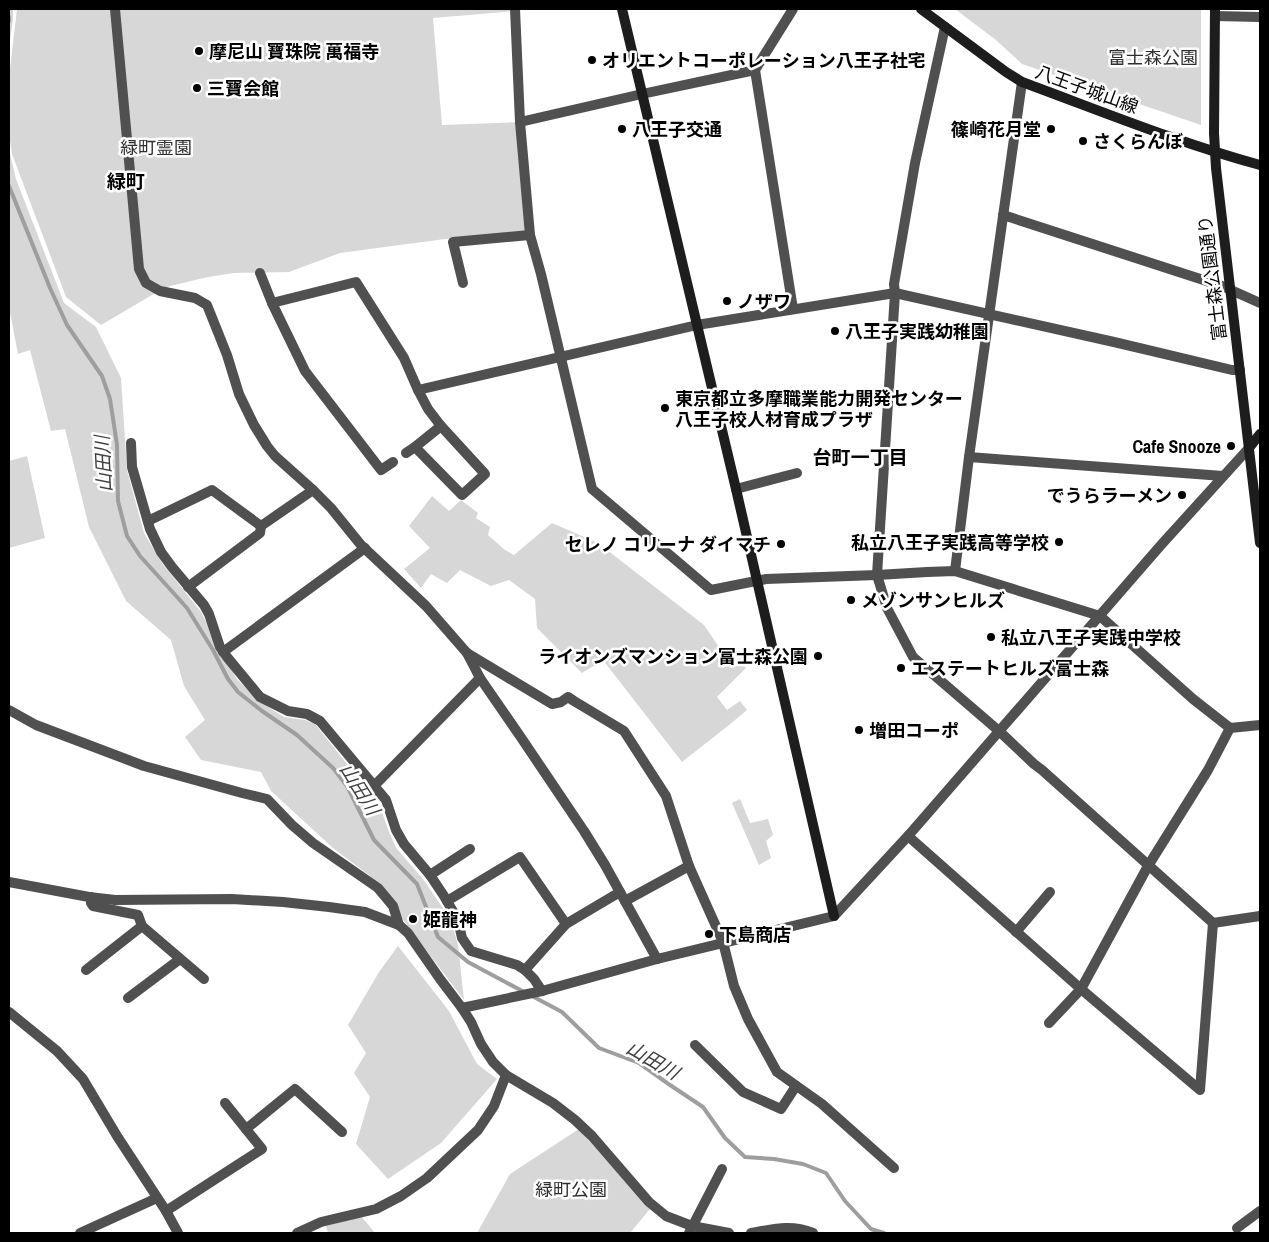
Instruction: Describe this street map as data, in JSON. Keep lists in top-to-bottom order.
{
  "streets": {
    "street": ["八王子城山線", "富士森公園通り"]
  },
  "crossings": [
    ["八王子城山線", "富士森公園通り"]
  ],
  "districts": ["緑町", "台町一丁目"],
  "water": ["山田川"],
  "parks": ["富士森公園", "緑町霊園", "緑町公園"],
  "places": [
    "摩尼山 寶珠院 萬福寺",
    "オリエントコーポレーション八王子社宅",
    "三寶会館",
    "八王子交通",
    "篠崎花月堂",
    "さくらんぼ",
    "ノザワ",
    "八王子実践幼稚園",
    "東京都立多摩職業能力開発センター 八王子校人材育成プラザ",
    "Cafe Snooze",
    "でうらラーメン",
    "私立八王子実践高等学校",
    "セレノ コリーナ ダイマチ",
    "メゾンサンヒルズ",
    "私立八王子実践中学校",
    "ライオンズマンション富士森公園",
    "エステートヒルズ富士森",
    "増田コーポ",
    "姫龍神",
    "下島商店"
  ]
}
